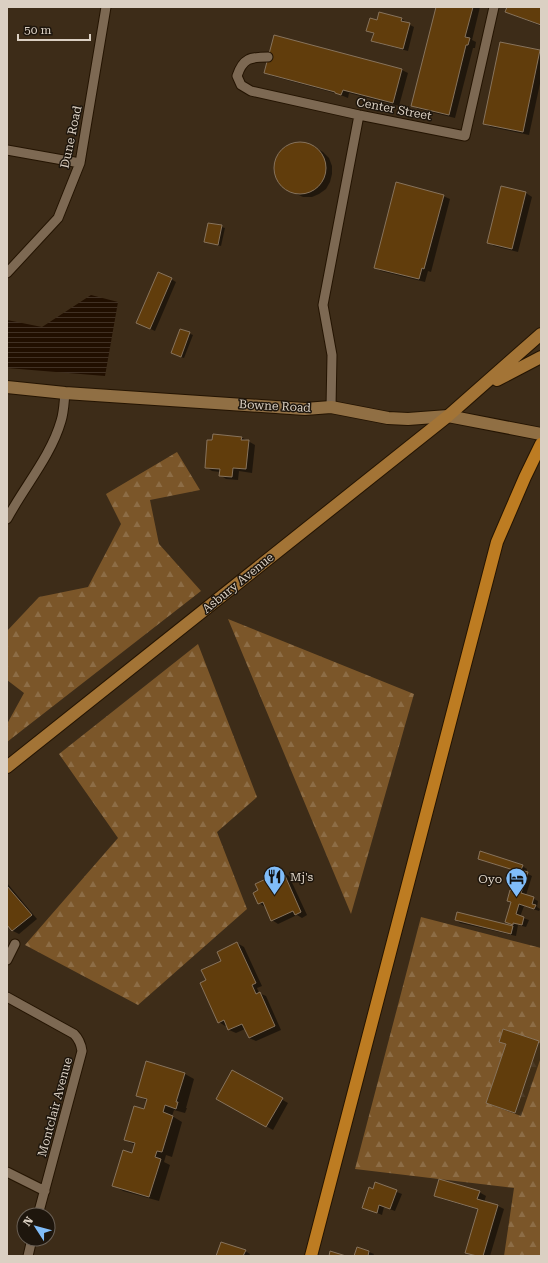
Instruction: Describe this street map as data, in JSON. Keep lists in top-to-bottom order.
{
  "streets": {
    "main road": ["Asbury Avenue"],
    "street": [
      "Center Street",
      "Dune Road",
      "Bowne Road",
      "Montclair Avenue"
    ]
  },
  "crossings": [
    ["Bowne Road", "Asbury Avenue"]
  ],
  "places": {
    "restaurant": ["Mj's"],
    "hotel": ["Oyo"]
  },
  "scale_bar": "50 m",
  "north": "top left"
}
